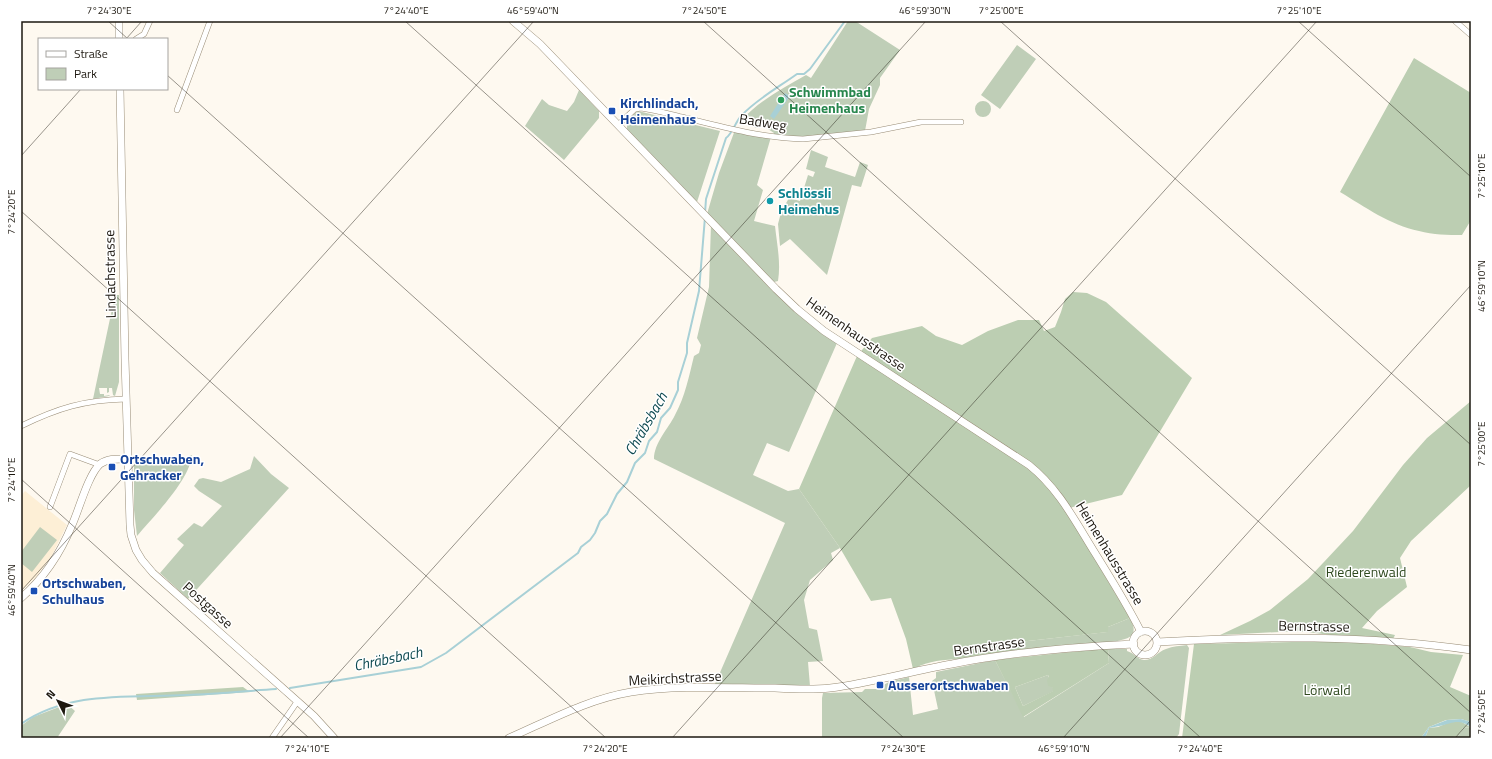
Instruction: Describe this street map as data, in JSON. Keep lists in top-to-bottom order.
{
  "streets": {
    "main road": [
      "Lindachstrasse",
      "Heimenhausstrasse",
      "Postgasse",
      "Bernstrasse",
      "Meikirchstrasse"
    ],
    "street": ["Badweg"]
  },
  "crossings": [
    ["Badweg", "Heimenhausstrasse"],
    ["Lindachstrasse", "Postgasse"],
    ["Heimenhausstrasse", "Bernstrasse"],
    ["Bernstrasse", "Meikirchstrasse"]
  ],
  "water": ["Chräbsbach"],
  "parks": ["Riederenwald", "Lörwald"],
  "places": {
    "other": ["Schwimmbad Heimenhaus", "Schlössli Heimehus"],
    "transit": [
      "Kirchlindach, Heimenhaus",
      "Ortschwaben, Gehracker",
      "Ortschwaben, Schulhaus",
      "Ausserortschwaben"
    ]
  },
  "legend": ["Straße", "Park"],
  "north": "top left",
  "coordinates": [
    "7°24'30\"E",
    "7°24'40\"E",
    "46°59'40\"N",
    "7°24'50\"E",
    "46°59'30\"N",
    "7°25'00\"E",
    "7°25'10\"E",
    "7°24'20\"E",
    "46°59'10\"N",
    "7°24'10\"E"
  ]
}
